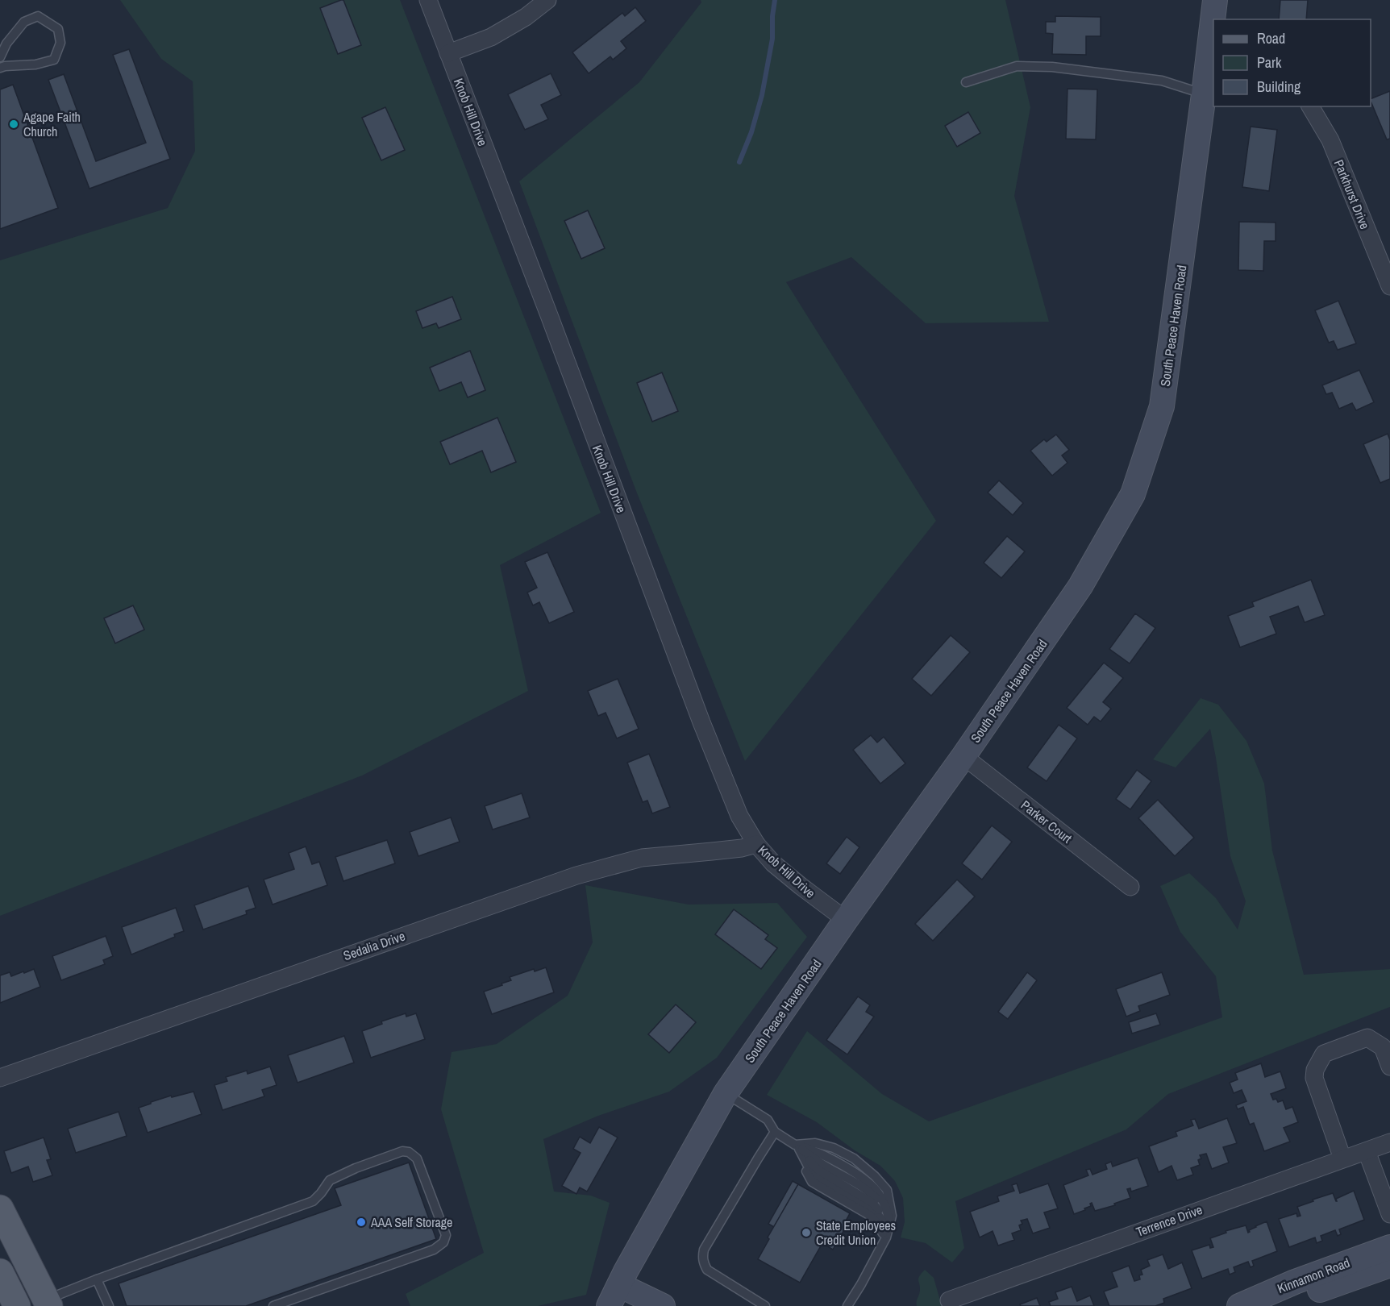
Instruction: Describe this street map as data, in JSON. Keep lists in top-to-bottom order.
{
  "streets": {
    "main road": ["South Peace Haven Road", "Kinnamon Road"],
    "street": [
      "Knob Hill Drive",
      "Parkhurst Drive",
      "Parker Court",
      "Sedalia Drive",
      "Terrence Drive"
    ]
  },
  "crossings": [
    ["Knob Hill Drive", "South Peace Haven Road"],
    ["Knob Hill Drive", "Sedalia Drive"],
    ["South Peace Haven Road", "Parker Court"]
  ],
  "places": ["Agape Faith Church", "AAA Self Storage", "State Employees Credit Union"],
  "legend": ["Road", "Park", "Building"]
}
